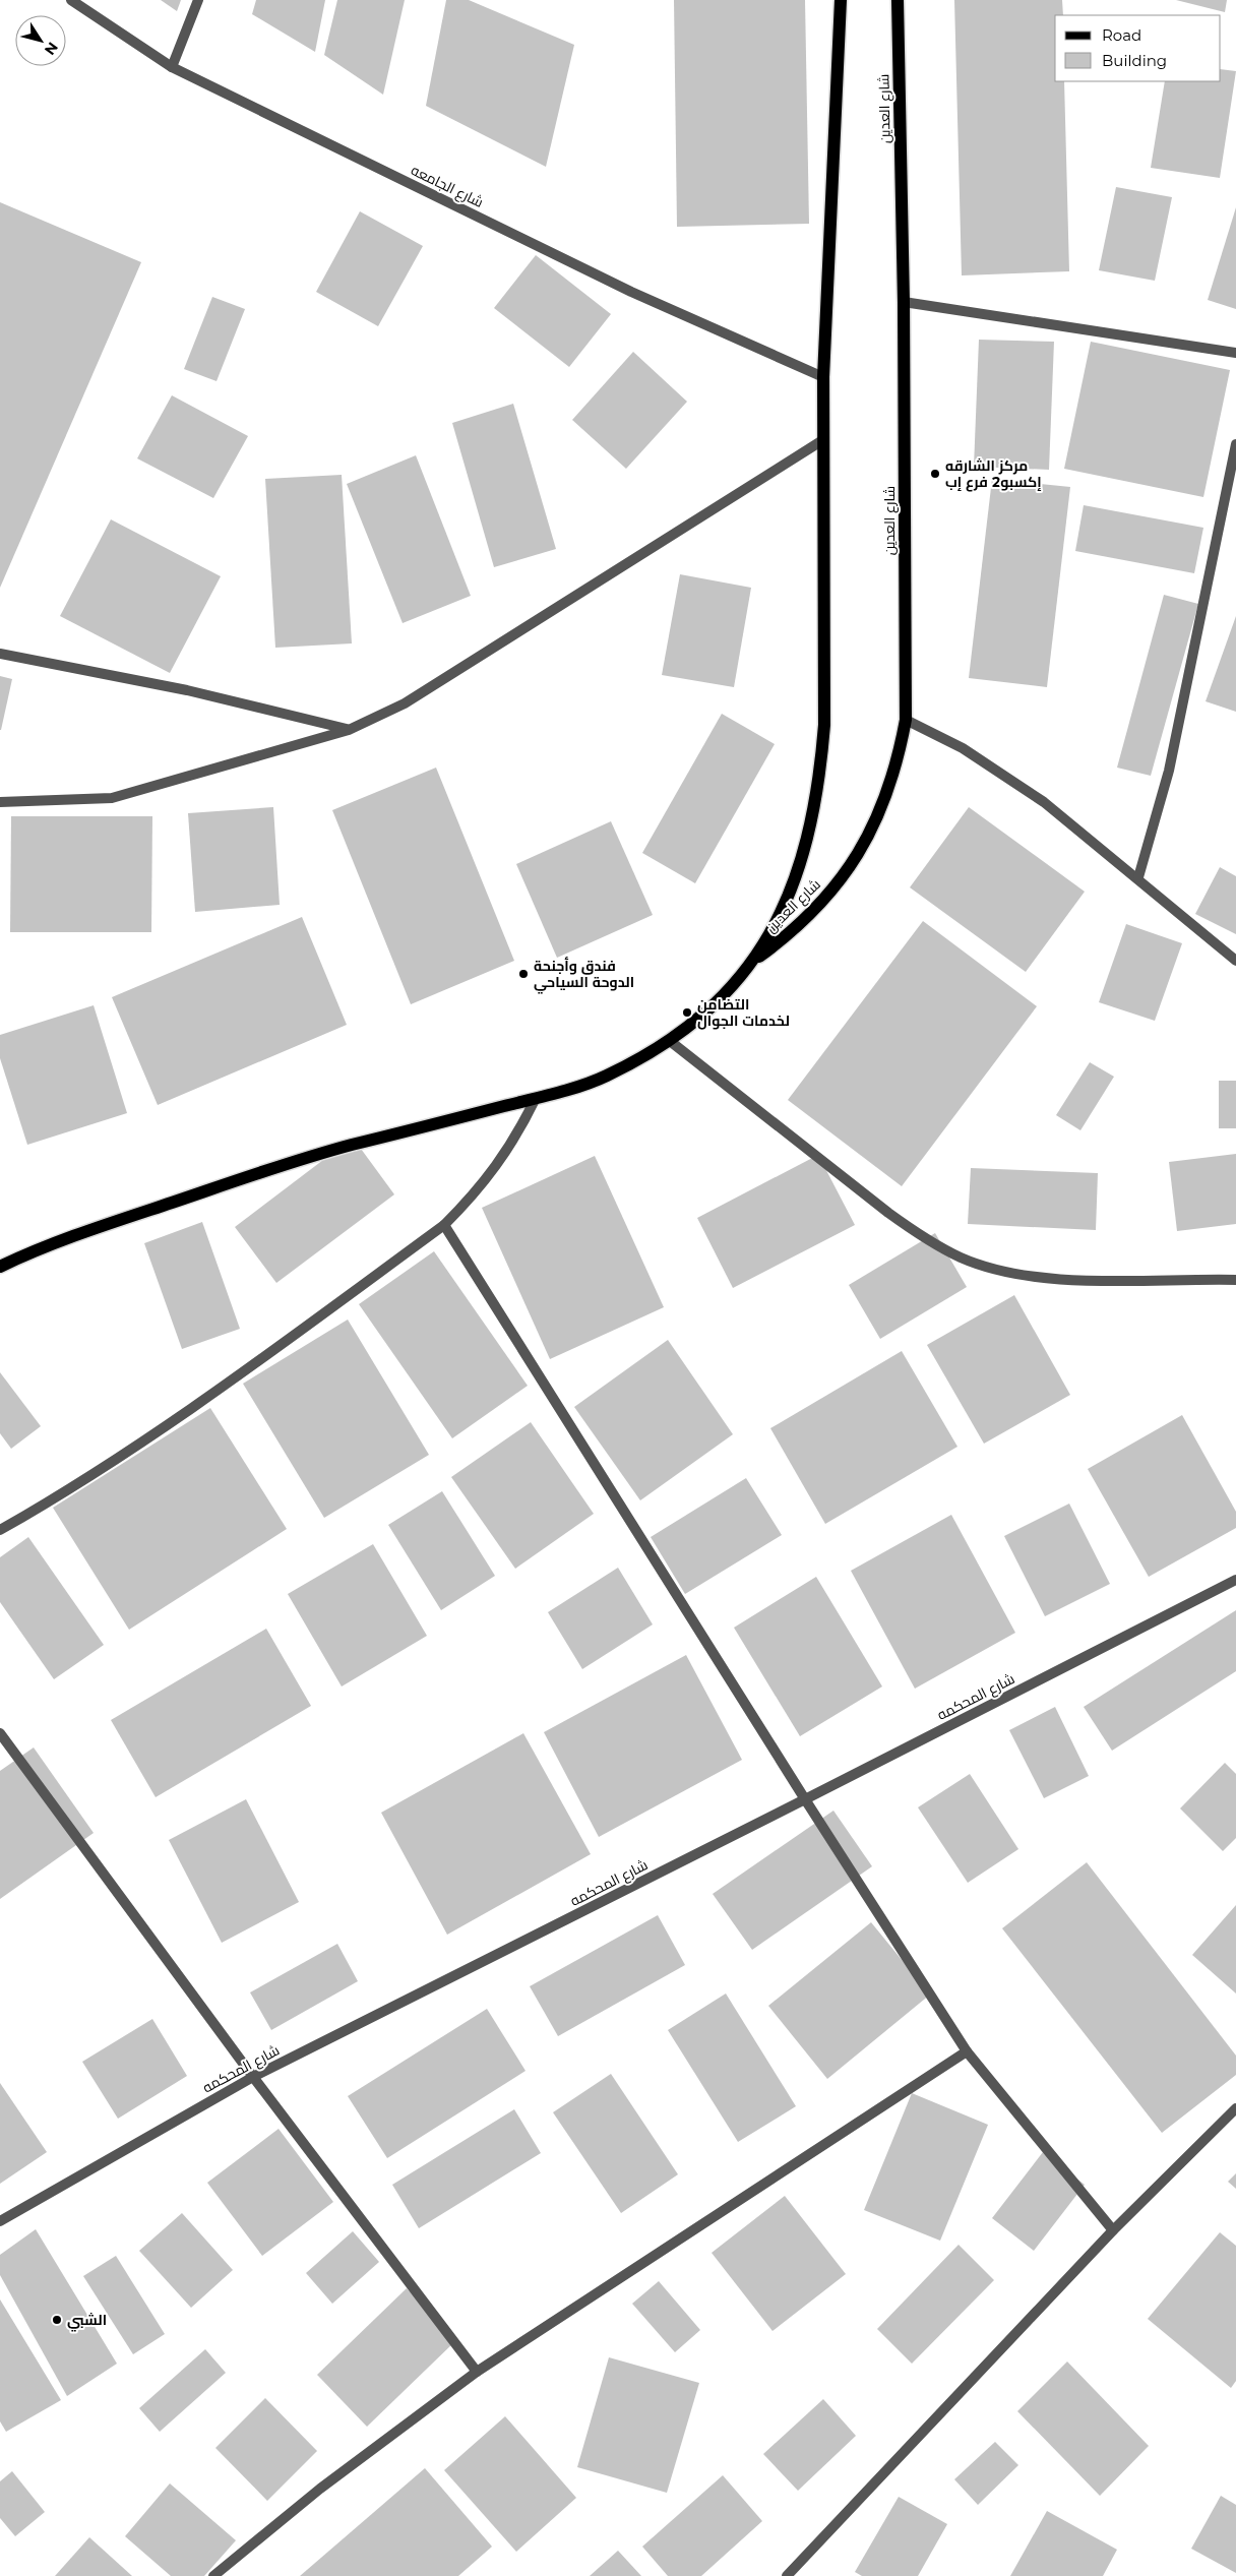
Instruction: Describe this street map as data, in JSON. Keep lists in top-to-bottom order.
{
  "streets": {
    "main road": ["شارع العدين"],
    "street": ["شارع الجامعه", "شارع المحكمه"]
  },
  "crossings": [
    ["شارع العدين", "شارع الجامعه"]
  ],
  "places": [
    "مركز الشارقه إكسبو2 فرع إب",
    "فندق وأجنحة الدوحة السياحي",
    "التضامن لخدمات الجوال",
    "الشبي"
  ],
  "legend": ["Road", "Building"],
  "north": "bottom right"
}
